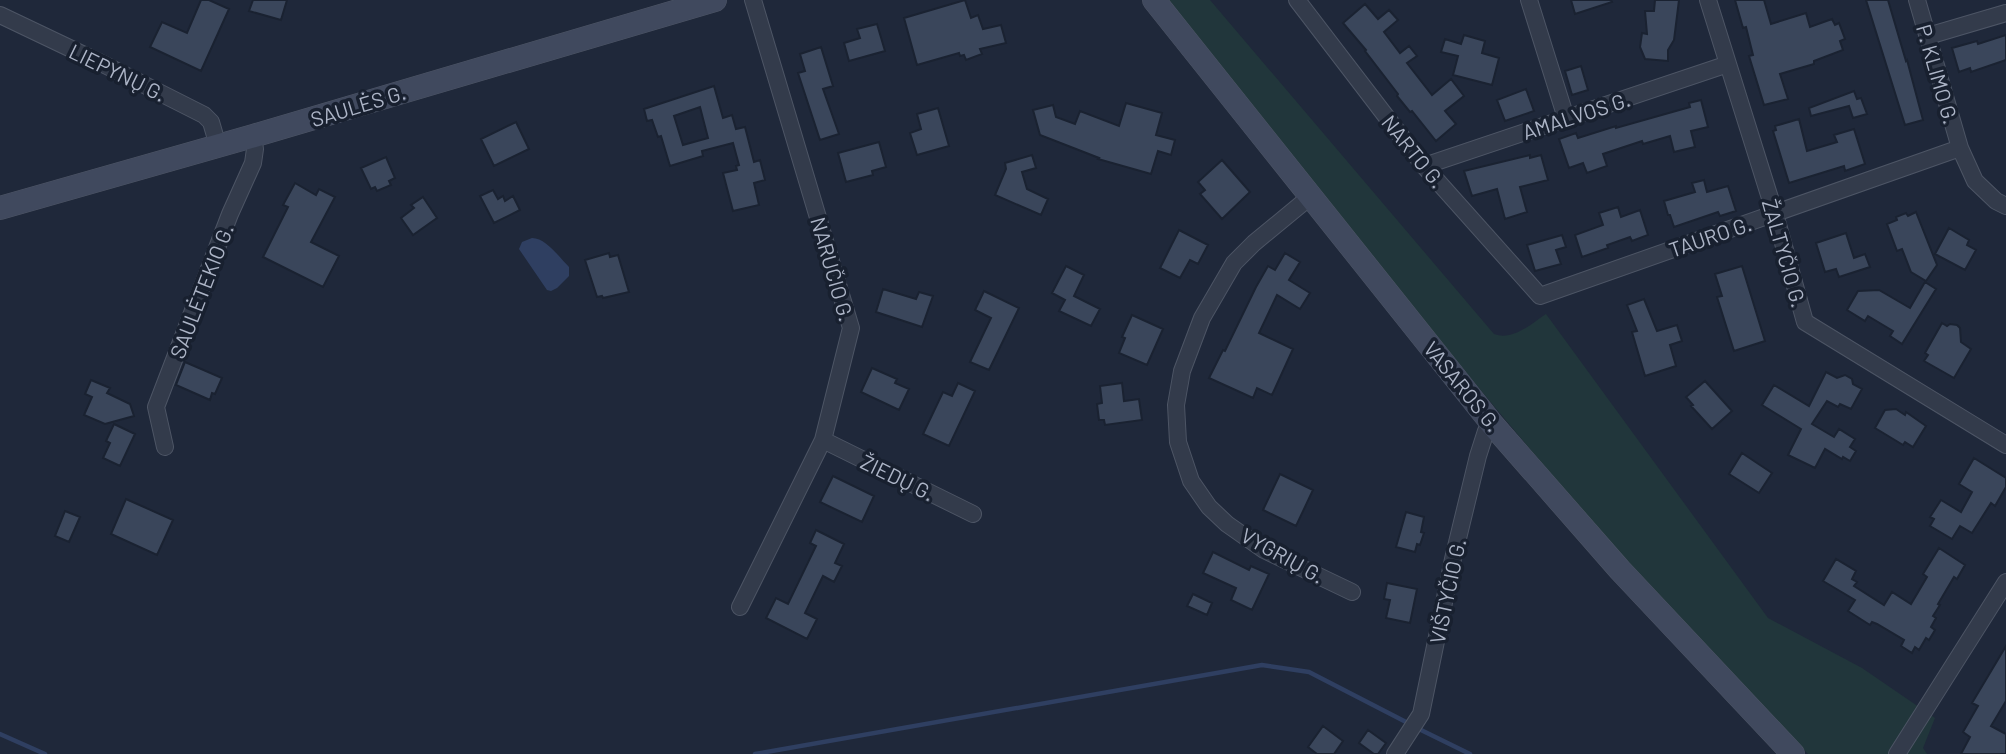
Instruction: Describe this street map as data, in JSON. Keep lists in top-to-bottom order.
{
  "streets": {
    "main road": ["SAULĖS G.", "VASAROS G."],
    "street": [
      "LIEPYNŲ G.",
      "P. KLIMO G.",
      "AMALVOS G.",
      "NARTO G.",
      "TAURO G.",
      "ŽALTYČIO G.",
      "NARUČIO G.",
      "SAULĖTEKIO G.",
      "ŽIEDŲ G.",
      "VYGRIŲ G.",
      "VIŠTYČIO G."
    ]
  },
  "crossings": [
    ["LIEPYNŲ G.", "SAULĖS G."],
    ["P. KLIMO G.", "TAURO G."],
    ["SAULĖS G.", "SAULĖTEKIO G."],
    ["AMALVOS G.", "NARTO G."],
    ["AMALVOS G.", "ŽALTYČIO G."],
    ["NARTO G.", "TAURO G."],
    ["TAURO G.", "ŽALTYČIO G."],
    ["NARUČIO G.", "ŽIEDŲ G."],
    ["VASAROS G.", "VYGRIŲ G."],
    ["VASAROS G.", "VIŠTYČIO G."]
  ]
}
